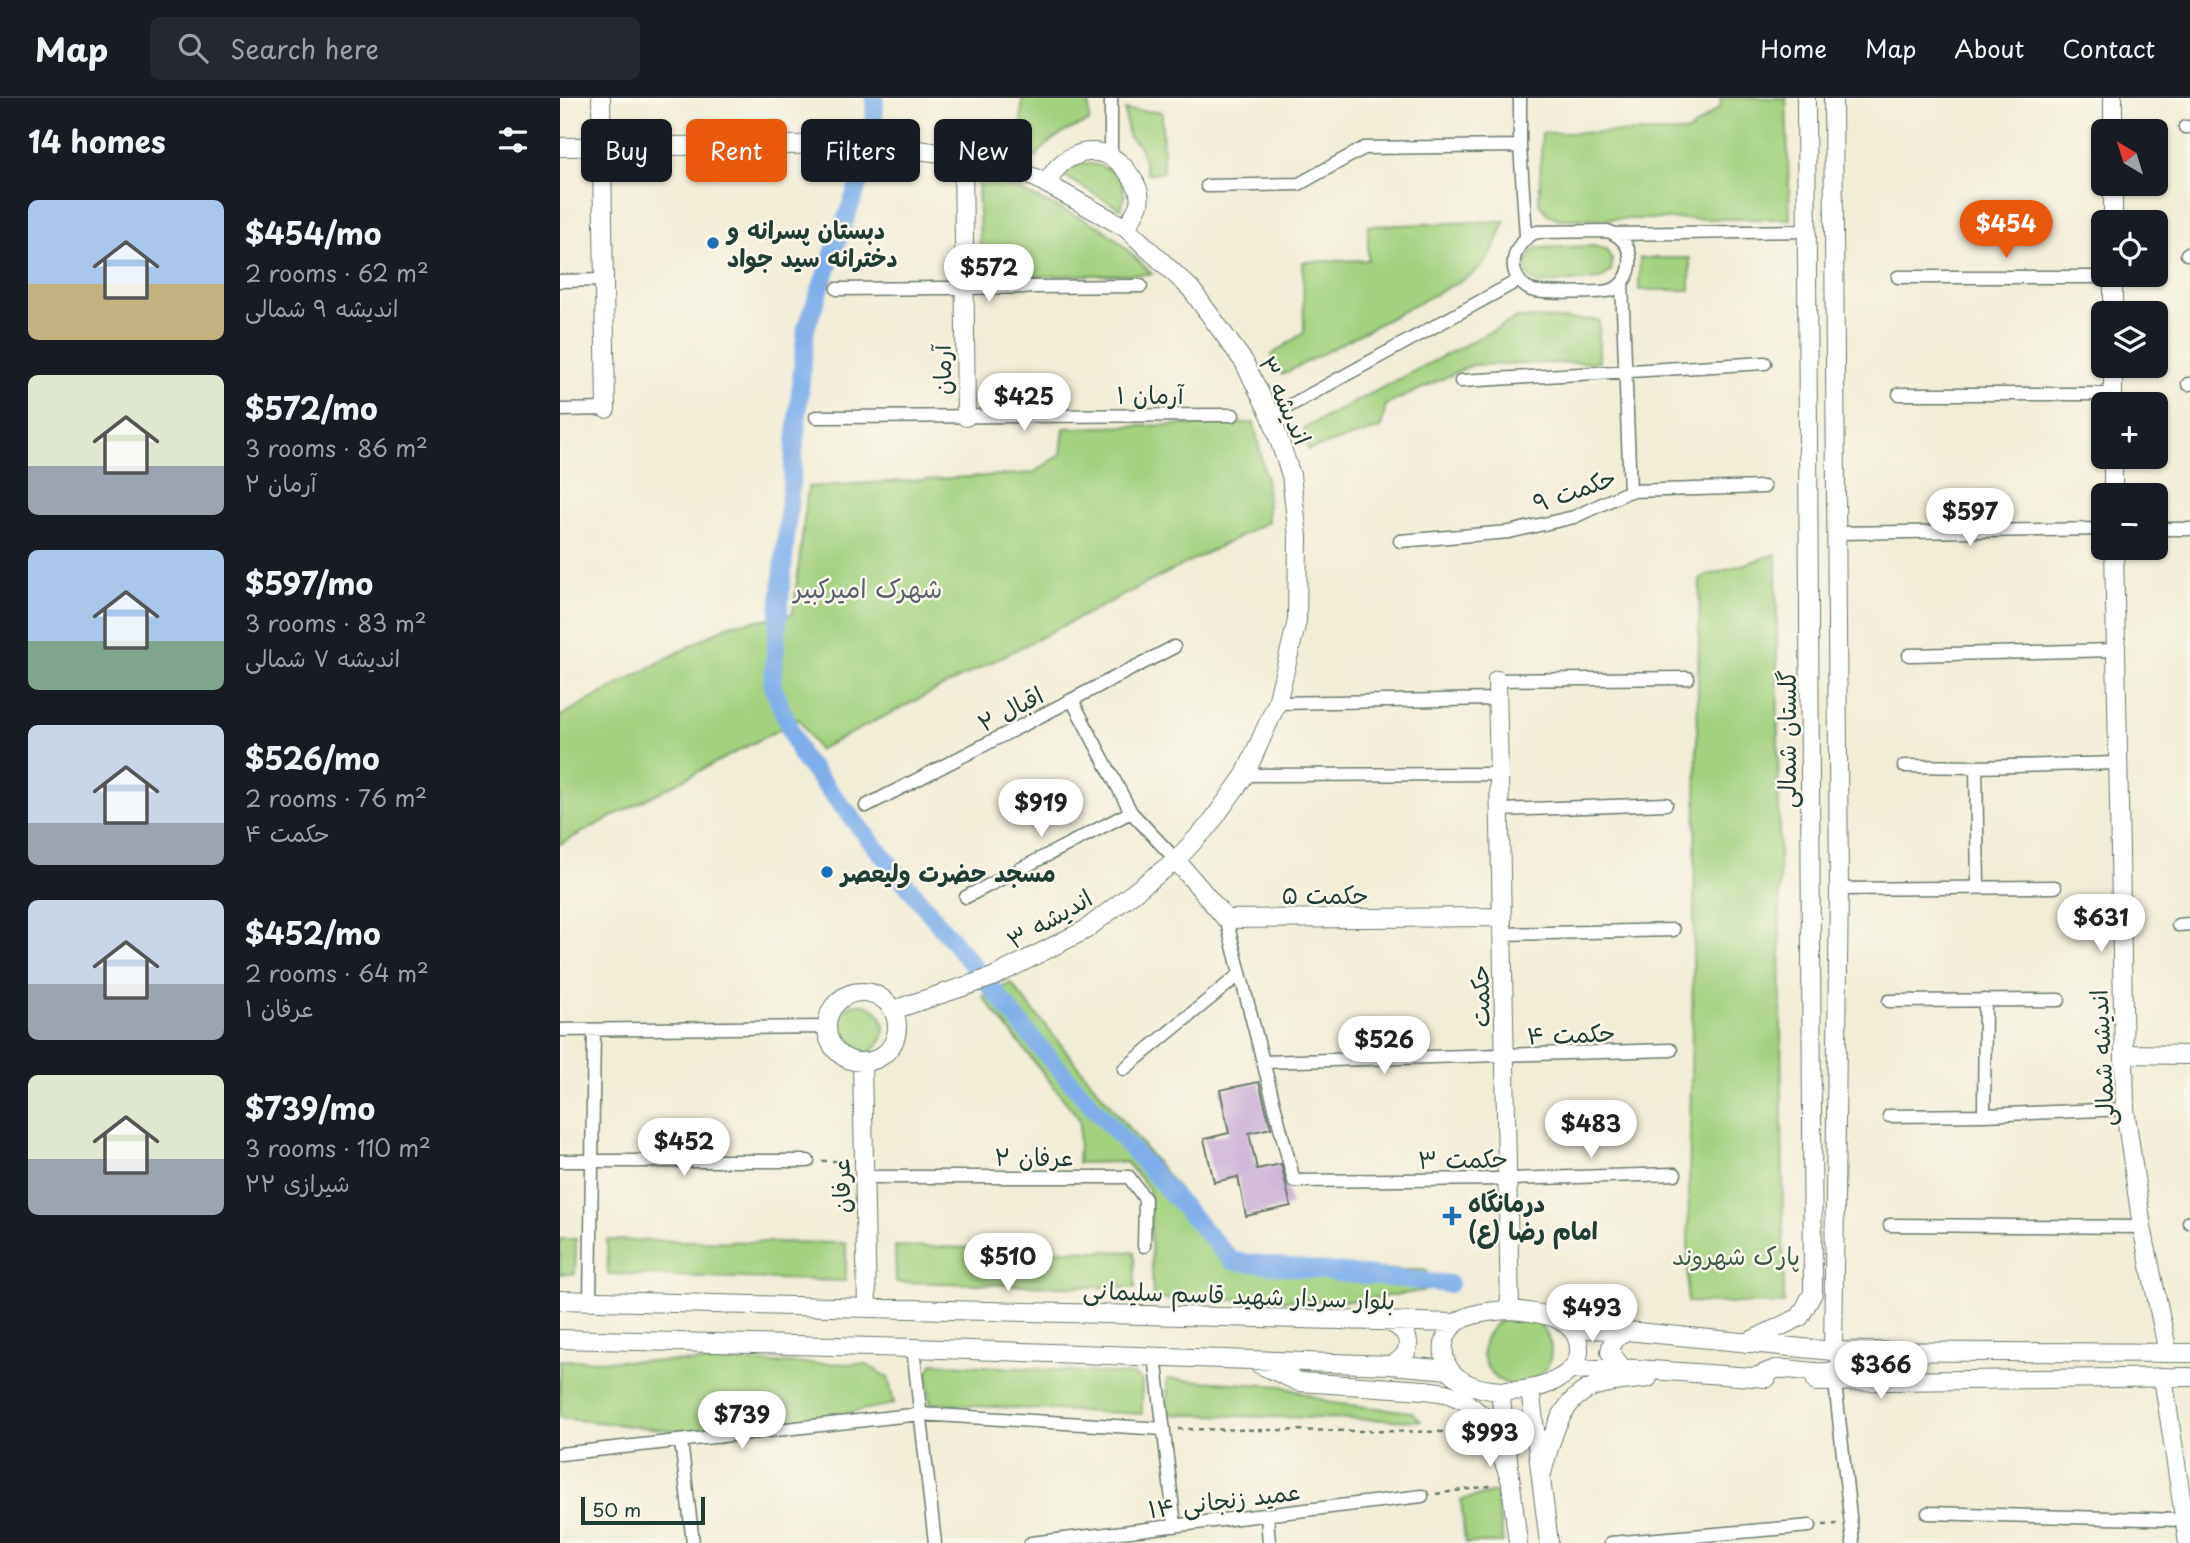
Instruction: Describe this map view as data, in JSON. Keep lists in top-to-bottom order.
{
  "streets": {
    "main road": [
      "آرمان",
      "اندیشه ۳",
      "گلستان شمالی",
      "حکمت ۵",
      "حکمت",
      "اندیشه شمالی",
      "عرفان",
      "بلوار سردار شهید قاسم سلیمانی"
    ],
    "street": [
      "آرمان ۱",
      "حکمت ۹",
      "اقبال ۲",
      "حکمت ۴",
      "عرفان ۲",
      "حکمت ۳",
      "عمید زنجانی ۱۴"
    ]
  },
  "crossings": [
    ["آرمان", "آرمان ۱"],
    ["اندیشه ۳", "عرفان"],
    ["حکمت ۵", "حکمت"],
    ["حکمت", "حکمت ۴"],
    ["حکمت", "حکمت ۳"],
    ["حکمت", "بلوار سردار شهید قاسم سلیمانی"],
    ["حکمت ۴", "حکمت ۳"],
    ["عرفان ۲", "عرفان"],
    ["عرفان", "بلوار سردار شهید قاسم سلیمانی"]
  ],
  "districts": ["شهرک امیرکبیر"],
  "parks": ["پارک شهروند"],
  "places": {
    "other": ["دبستان پسرانه و دخترانه سید جواد", "مسجد حضرت ولیعصر"],
    "health": ["درمانگاه امام رضا (ع)"]
  },
  "scale_bar": "50 m",
  "north": "top left",
  "page": {
    "header": "Map",
    "search": "Search here",
    "nav": [
      "Home",
      "Map",
      "About",
      "Contact"
    ],
    "heading": "14 homes",
    "map_buttons": ["+", "−"],
    "chip": [
      "Buy",
      "Rent",
      "Filters",
      "New"
    ],
    "list": [
      {
        "name": "$454/mo",
        "note": "2 rooms · 62 m² · اندیشه ۹ شمالی"
      },
      {
        "name": "$572/mo",
        "note": "3 rooms · 86 m² · آرمان ۲"
      },
      {
        "name": "$597/mo",
        "note": "3 rooms · 83 m² · اندیشه ۷ شمالی"
      },
      {
        "name": "$526/mo",
        "note": "2 rooms · 76 m² · حکمت ۴"
      },
      {
        "name": "$452/mo",
        "note": "2 rooms · 64 m² · عرفان ۱"
      },
      {
        "name": "$739/mo",
        "note": "3 rooms · 110 m² · شیرازی ۲۲"
      }
    ],
    "price": [
      "$454",
      "$572",
      "$425",
      "$597",
      "$919",
      "$631",
      "$526",
      "$483",
      "$452",
      "$510",
      "$493",
      "$366",
      "$739",
      "$993"
    ],
    "scale": "50 m"
  }
}
